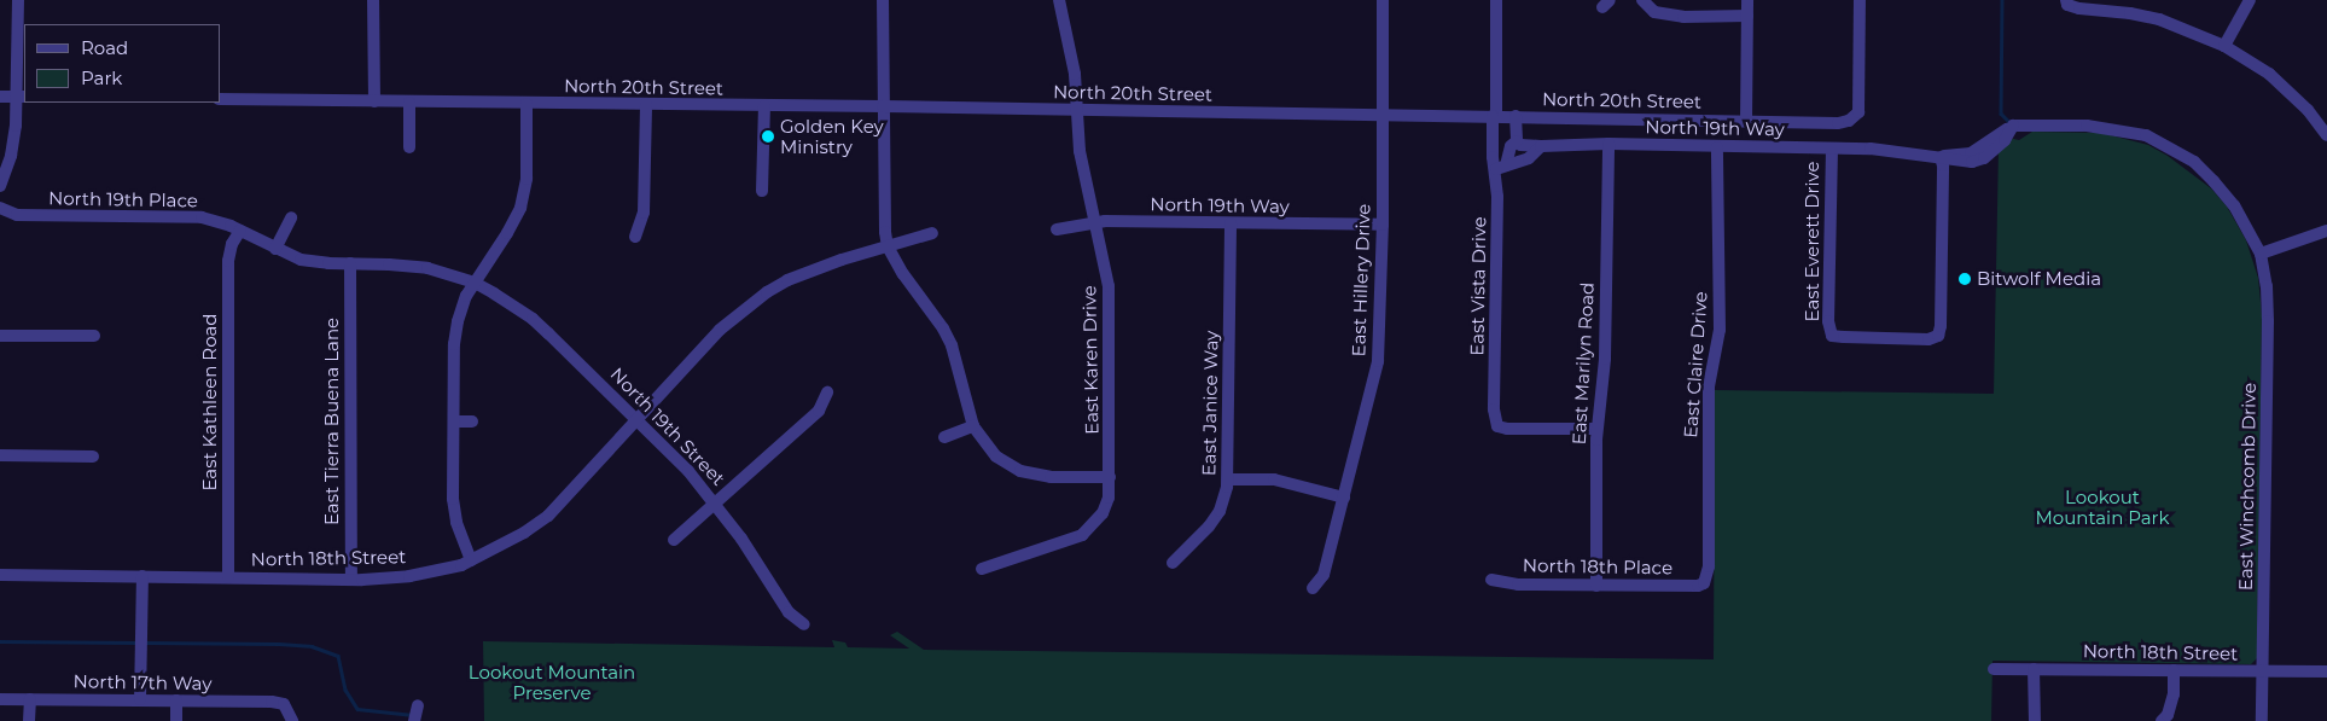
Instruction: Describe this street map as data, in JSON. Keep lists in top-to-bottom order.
{
  "streets": {
    "street": [
      "North 20th Street",
      "North 19th Way",
      "North 19th Place",
      "East Everett Drive",
      "East Hillery Drive",
      "East Vista Drive",
      "East Karen Drive",
      "East Marilyn Road",
      "East Claire Drive",
      "East Kathleen Road",
      "East Janice Way",
      "East Tierra Buena Lane",
      "North 19th Street",
      "East Winchcomb Drive",
      "North 18th Street",
      "North 18th Place",
      "North 17th Way"
    ]
  },
  "crossings": [
    ["North 20th Street", "East Hillery Drive"],
    ["North 20th Street", "East Vista Drive"],
    ["North 20th Street", "East Karen Drive"],
    ["North 19th Way", "East Everett Drive"],
    ["North 19th Way", "East Hillery Drive"],
    ["North 19th Way", "East Karen Drive"],
    ["North 19th Way", "East Marilyn Road"],
    ["North 19th Way", "East Claire Drive"],
    ["North 19th Way", "East Janice Way"],
    ["North 19th Way", "East Winchcomb Drive"],
    ["North 19th Place", "East Kathleen Road"],
    ["North 19th Place", "East Tierra Buena Lane"],
    ["North 19th Place", "North 19th Street"],
    ["East Vista Drive", "East Marilyn Road"],
    ["East Marilyn Road", "North 18th Place"],
    ["East Claire Drive", "North 18th Place"],
    ["East Kathleen Road", "North 18th Street"],
    ["East Tierra Buena Lane", "North 18th Street"],
    ["North 19th Street", "North 18th Street"],
    ["East Winchcomb Drive", "North 18th Street"]
  ],
  "parks": ["Lookout Mountain Park", "Lookout Mountain Preserve"],
  "places": ["Golden Key Ministry", "Bitwolf Media"],
  "legend": ["Road", "Park"]
}
